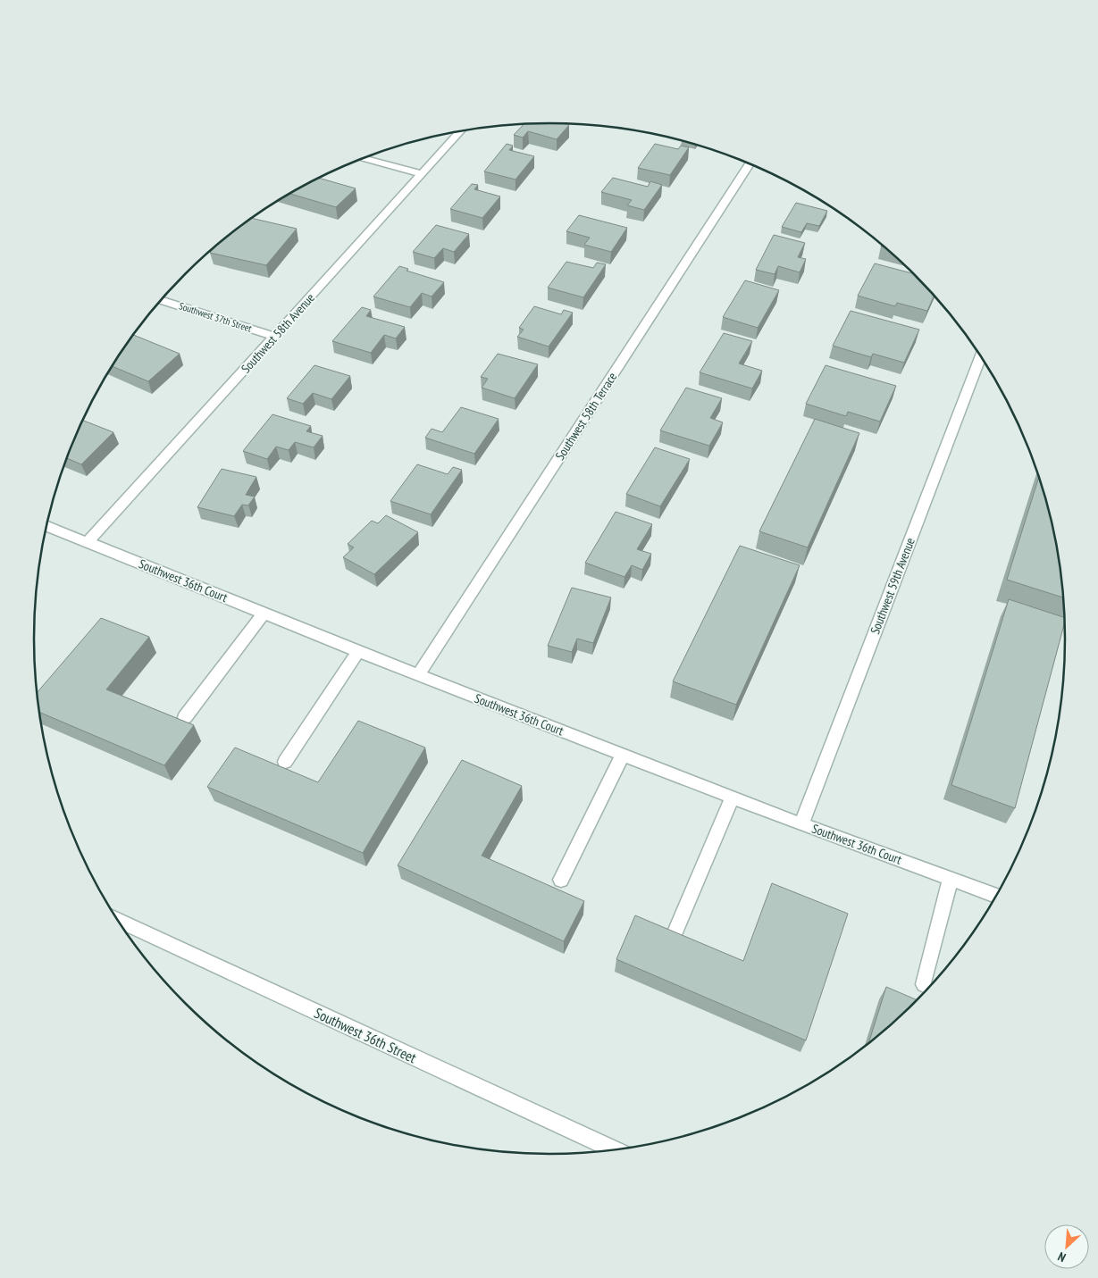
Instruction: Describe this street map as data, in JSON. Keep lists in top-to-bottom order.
{
  "streets": {
    "street": [
      "Southwest 37th Street",
      "Southwest 58th Avenue",
      "Southwest 58th Terrace",
      "Southwest 36th Court",
      "Southwest 59th Avenue",
      "Southwest 36th Street"
    ]
  },
  "crossings": [
    ["Southwest 37th Street", "Southwest 58th Avenue"],
    ["Southwest 58th Avenue", "Southwest 36th Court"],
    ["Southwest 58th Terrace", "Southwest 36th Court"],
    ["Southwest 36th Court", "Southwest 59th Avenue"]
  ],
  "north": "bottom left"
}
